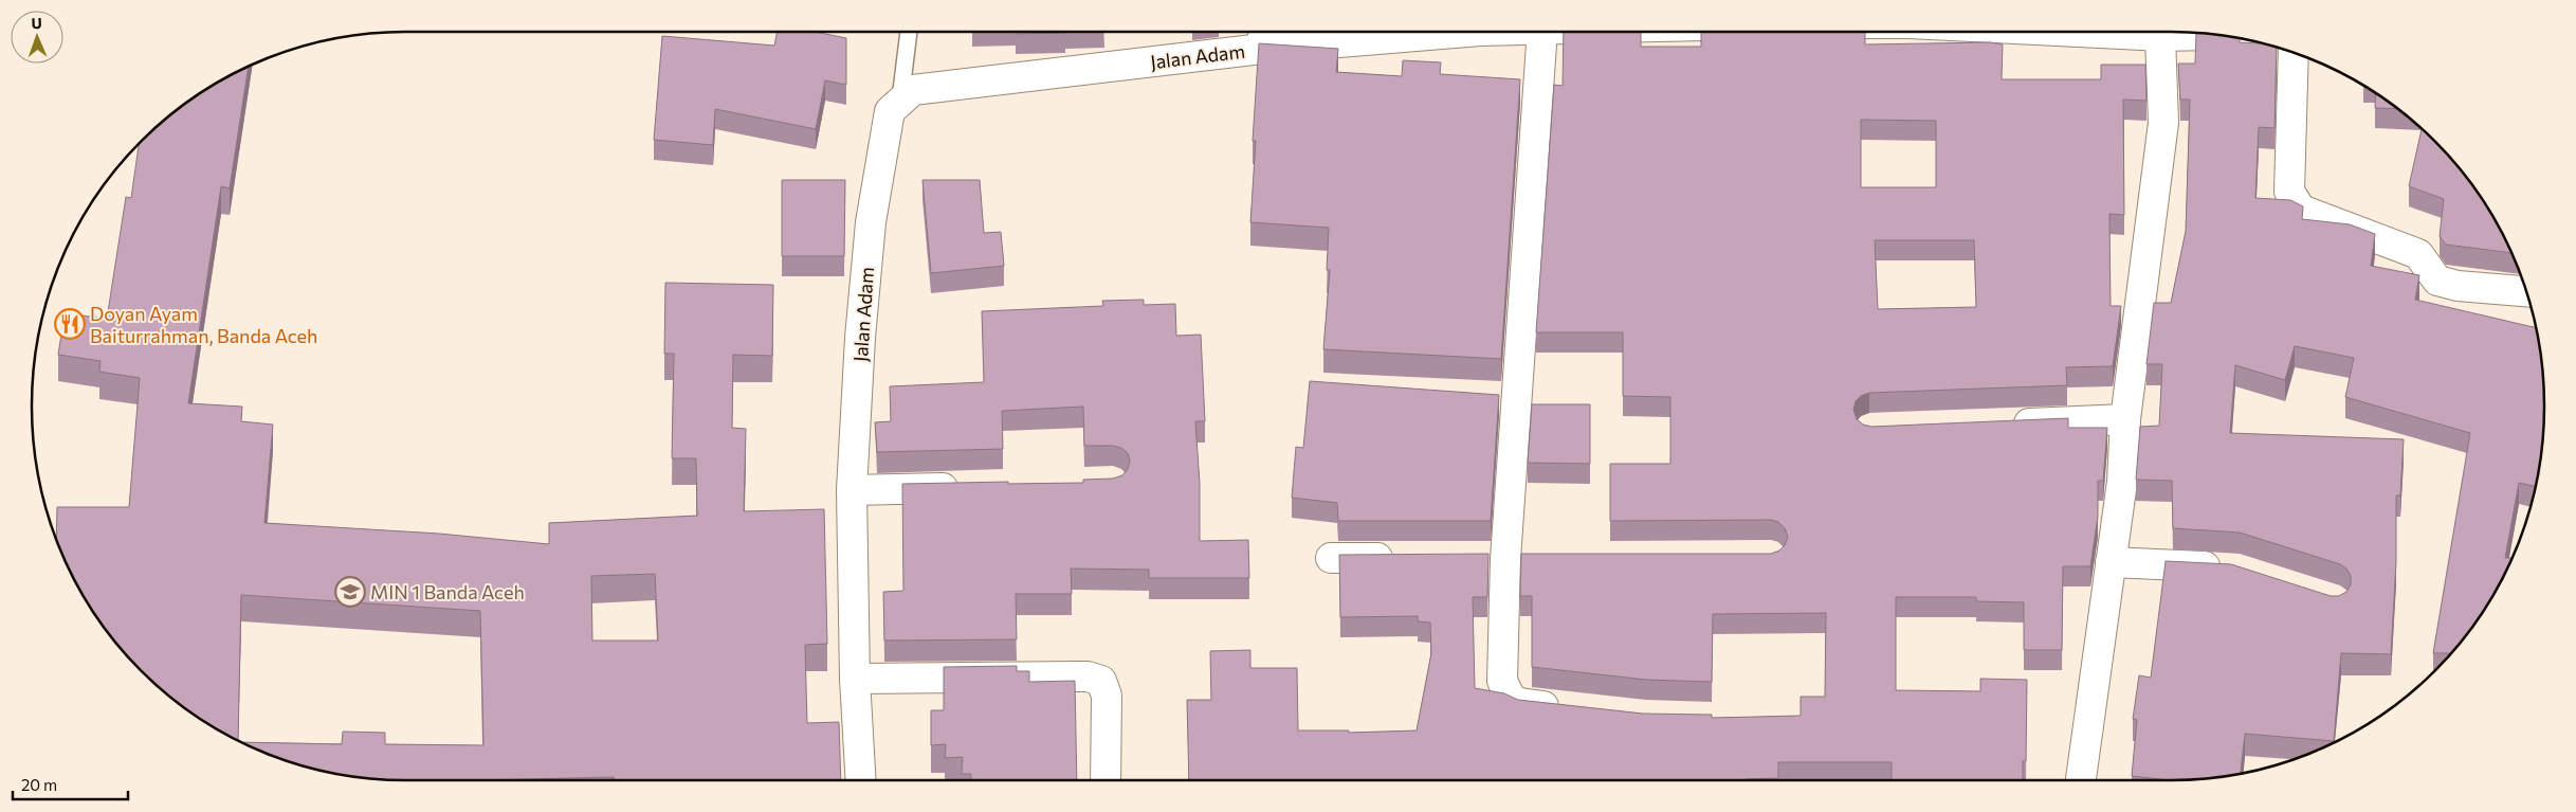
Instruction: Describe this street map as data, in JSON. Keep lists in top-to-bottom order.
{
  "streets": {
    "street": ["Jalan Adam"]
  },
  "places": {
    "restaurant": ["Doyan Ayam Baiturrahman, Banda Aceh"],
    "school or university": ["MIN 1 Banda Aceh"]
  },
  "scale_bar": "20 m",
  "north": "top"
}
